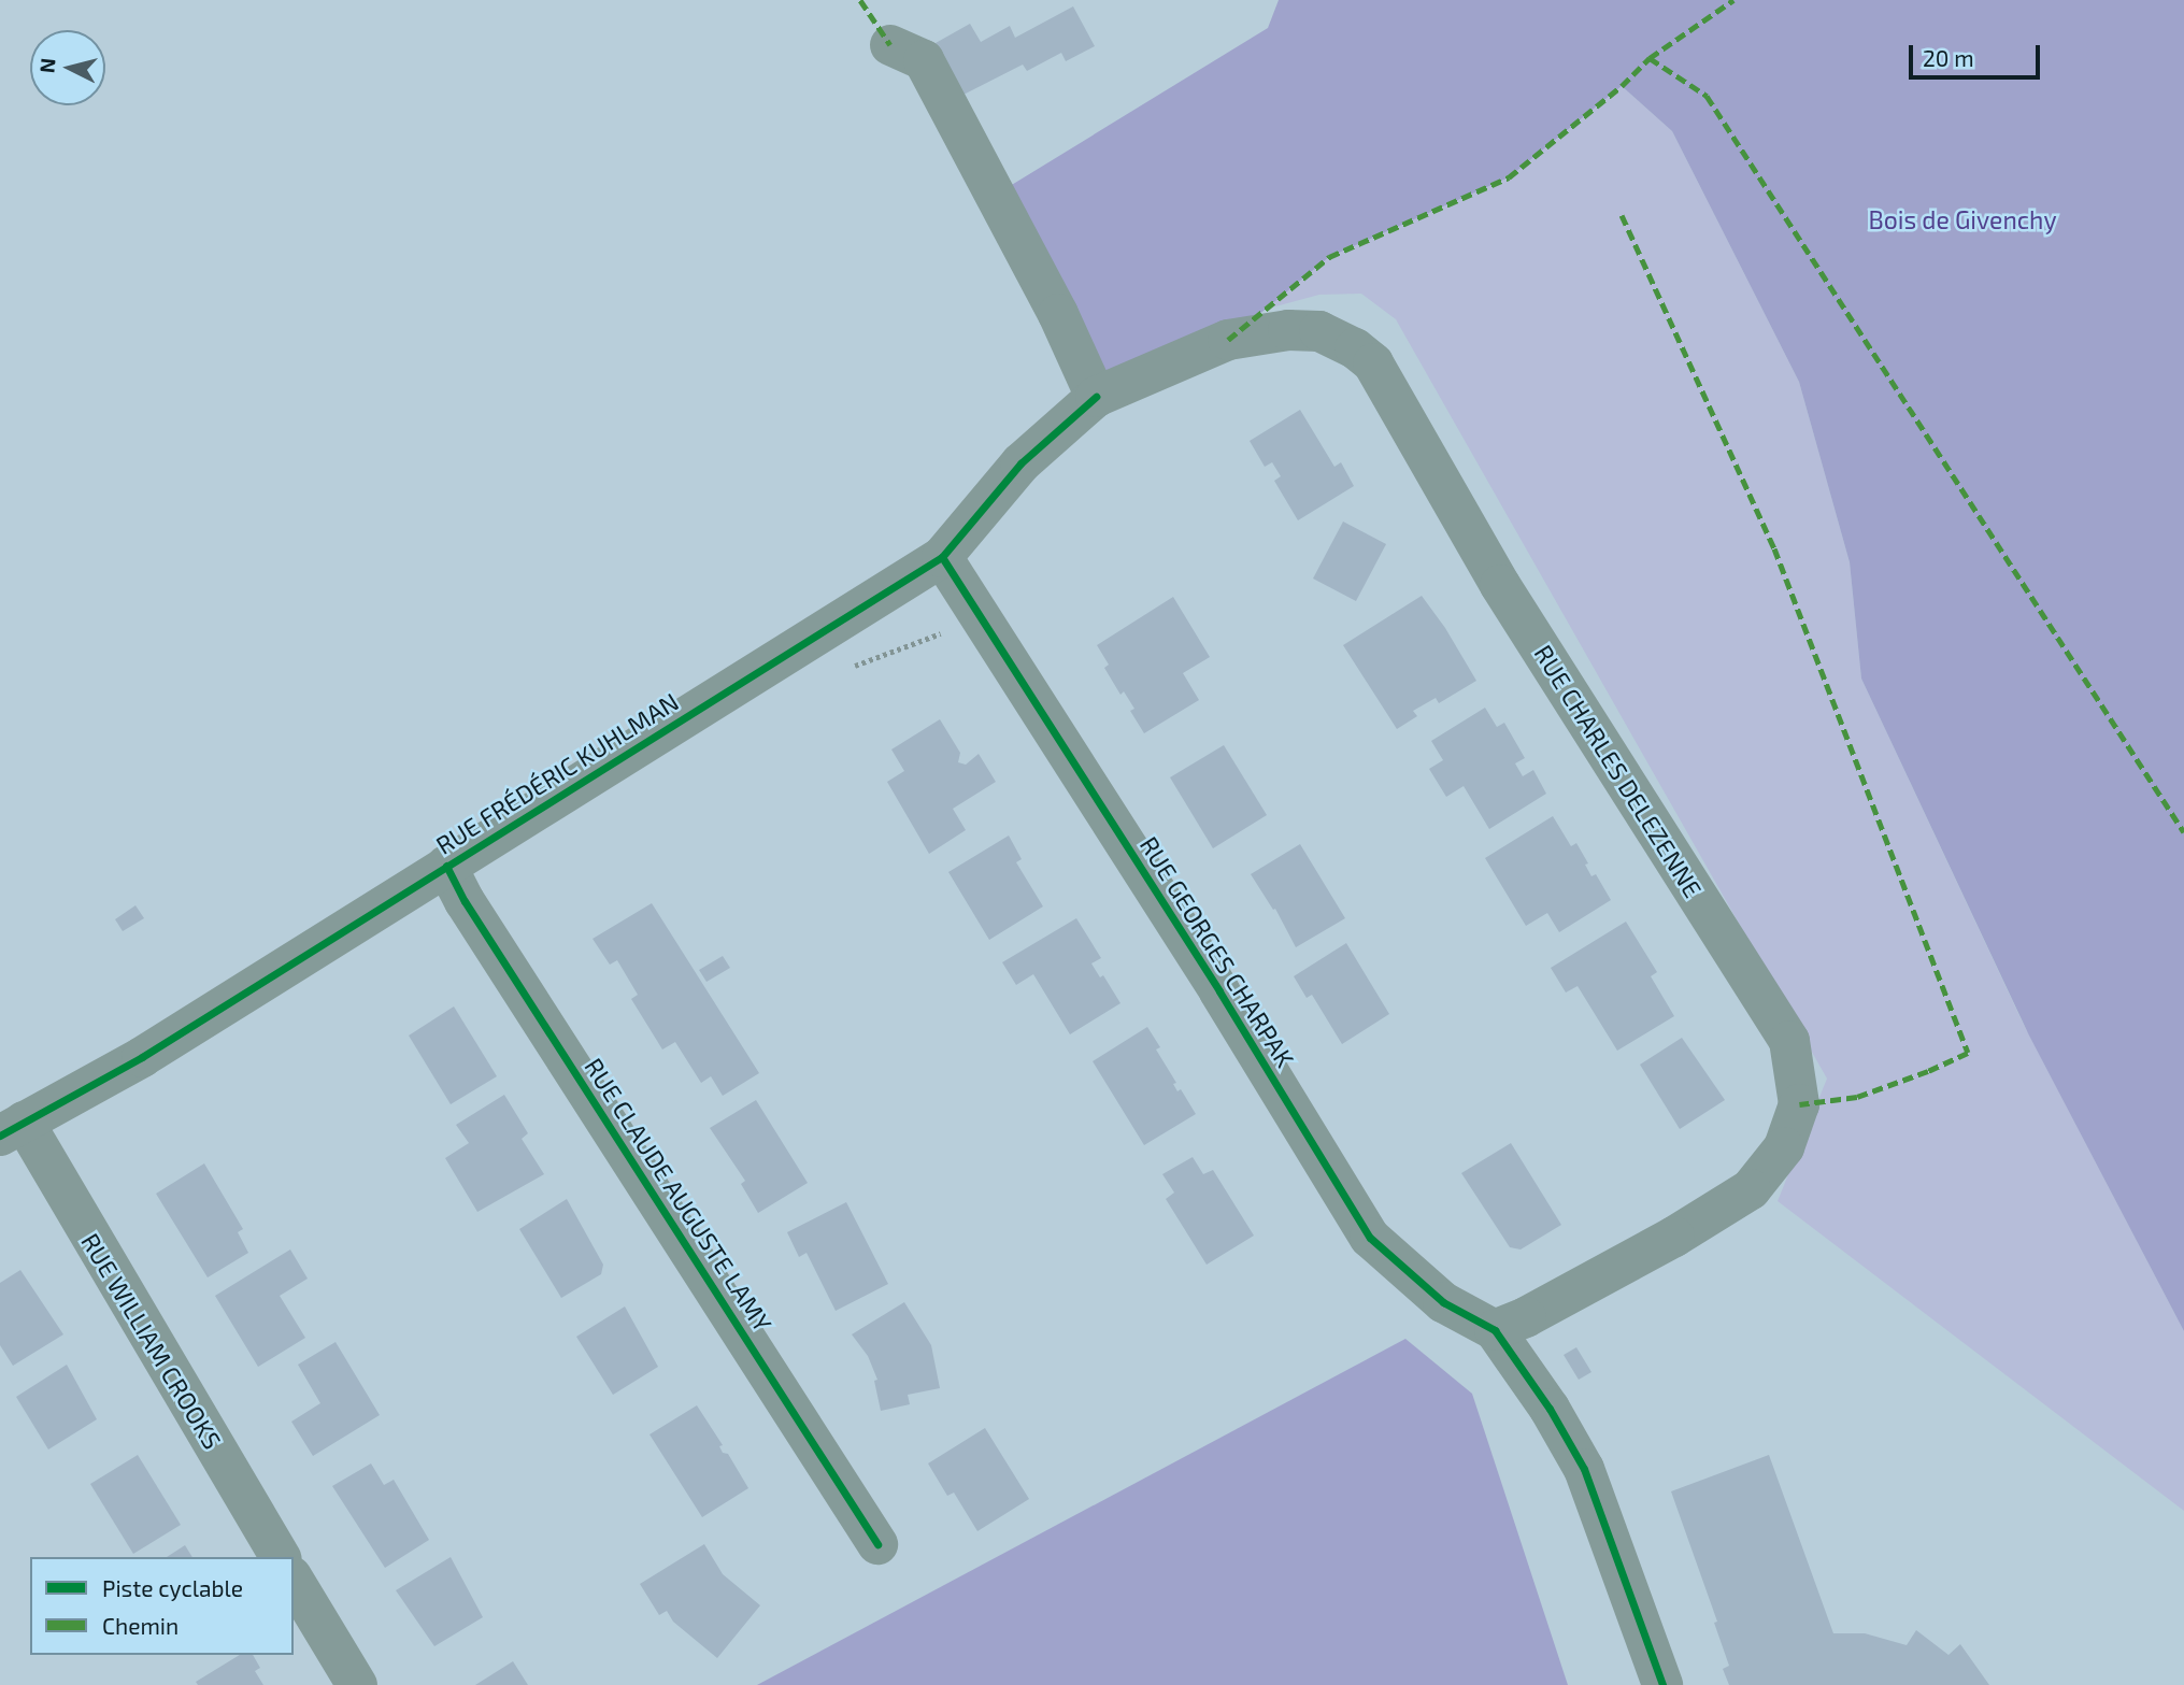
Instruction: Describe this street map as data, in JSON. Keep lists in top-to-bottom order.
{
  "streets": {
    "street": [
      "RUE CHARLES DELEZENNE",
      "RUE FRÉDÉRIC KUHLMAN",
      "RUE GEORGES CHARPAK",
      "RUE CLAUDE AUGUSTE LAMY",
      "RUE WILLIAM CROOKS"
    ]
  },
  "crossings": [
    ["RUE CHARLES DELEZENNE", "RUE FRÉDÉRIC KUHLMAN"],
    ["RUE CHARLES DELEZENNE", "RUE GEORGES CHARPAK"],
    ["RUE FRÉDÉRIC KUHLMAN", "RUE GEORGES CHARPAK"],
    ["RUE FRÉDÉRIC KUHLMAN", "RUE CLAUDE AUGUSTE LAMY"],
    ["RUE FRÉDÉRIC KUHLMAN", "RUE WILLIAM CROOKS"]
  ],
  "parks": ["Bois de Givenchy"],
  "legend": ["Piste cyclable", "Chemin"],
  "scale_bar": "20 m",
  "north": "left"
}
